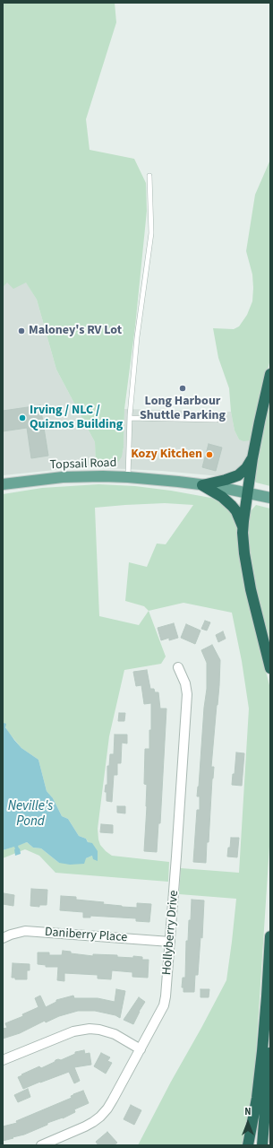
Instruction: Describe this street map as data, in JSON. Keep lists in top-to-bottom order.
{
  "streets": {
    "main road": ["Topsail Road"],
    "street": ["Hollyberry Drive", "Daniberry Place"]
  },
  "crossings": [
    ["Hollyberry Drive", "Daniberry Place"]
  ],
  "water": ["Neville's Pond"],
  "places": [
    "Maloney's RV Lot",
    "Long Harbour Shuttle Parking",
    "Irving / NLC / Quiznos Building",
    "Kozy Kitchen"
  ],
  "north": "top"
}
